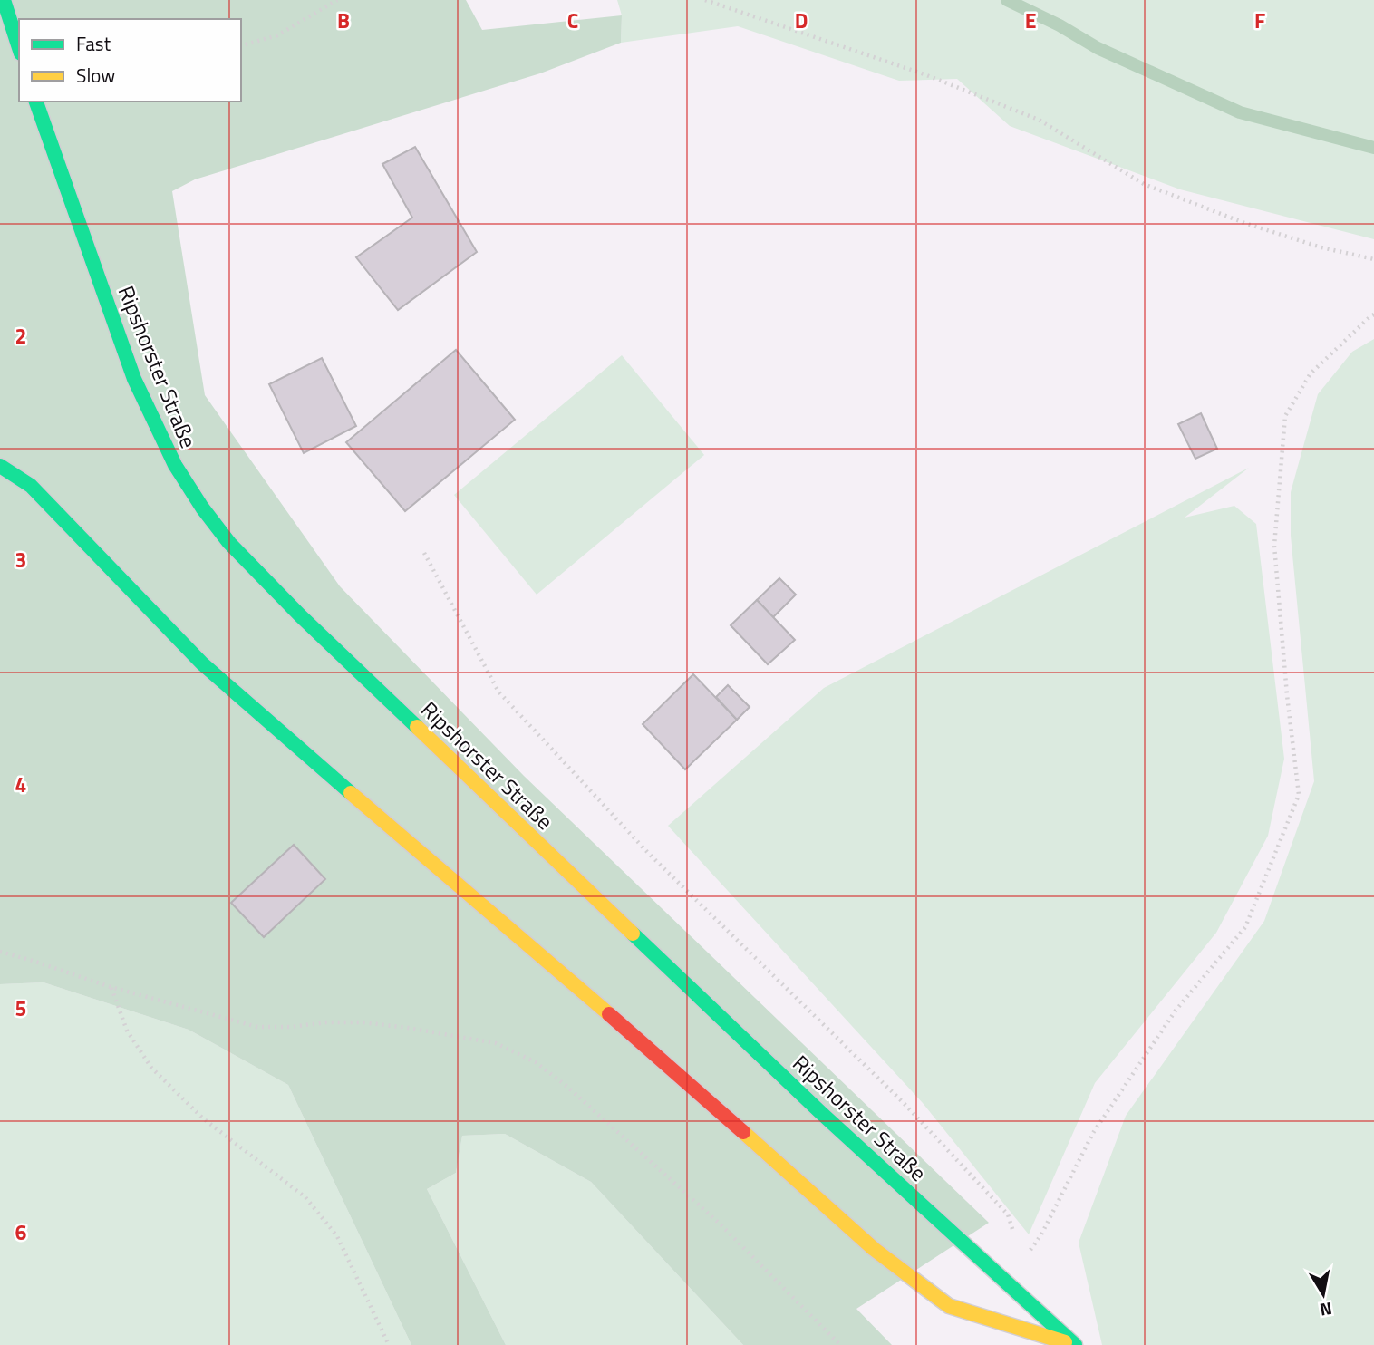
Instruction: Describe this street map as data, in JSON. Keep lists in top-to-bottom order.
{
  "streets": {
    "street": ["Ripshorster Straße"]
  },
  "legend": ["Fast", "Slow"],
  "north": "bottom",
  "grid": {
    "columns": [
      "B",
      "C",
      "D",
      "E",
      "F"
    ],
    "rows": [
      "2",
      "3",
      "4",
      "5",
      "6"
    ]
  }
}
